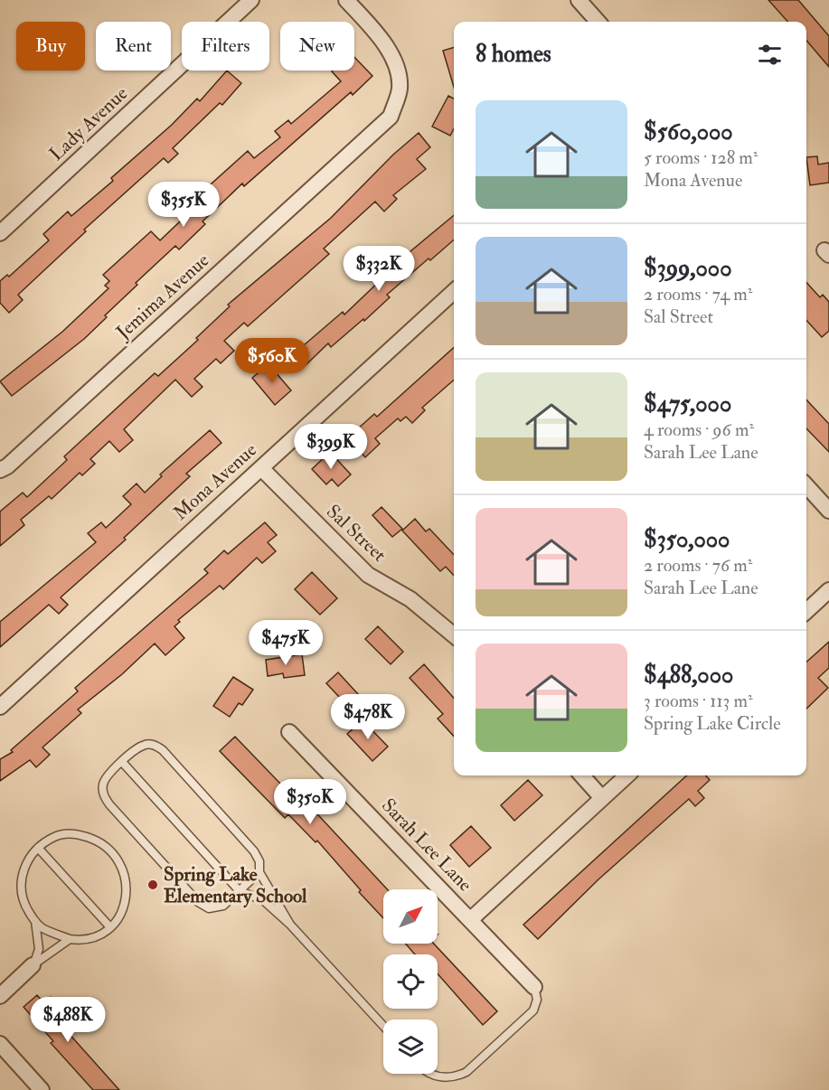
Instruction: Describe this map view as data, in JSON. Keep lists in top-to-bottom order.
{
  "streets": {
    "street": [
      "Lady Avenue",
      "Jemima Avenue",
      "Mona Avenue",
      "Sal Street",
      "Sarah Lee Lane"
    ]
  },
  "crossings": [
    ["Mona Avenue", "Sal Street"]
  ],
  "places": ["Spring Lake Elementary School"],
  "north": "top right",
  "page": {
    "chip": [
      "Buy",
      "Rent",
      "Filters",
      "New"
    ],
    "heading": "8 homes",
    "list": [
      {
        "name": "$560,000",
        "note": "5 rooms · 128 m² · Mona Avenue"
      },
      {
        "name": "$399,000",
        "note": "2 rooms · 74 m² · Sal Street"
      },
      {
        "name": "$475,000",
        "note": "4 rooms · 96 m² · Sarah Lee Lane"
      },
      {
        "name": "$350,000",
        "note": "2 rooms · 76 m² · Sarah Lee Lane"
      },
      {
        "name": "$488,000",
        "note": "3 rooms · 113 m² · Spring Lake Circle"
      }
    ],
    "price": [
      "$355K",
      "$332K",
      "$560K",
      "$399K",
      "$475K",
      "$478K",
      "$350K",
      "$488K"
    ]
  }
}
